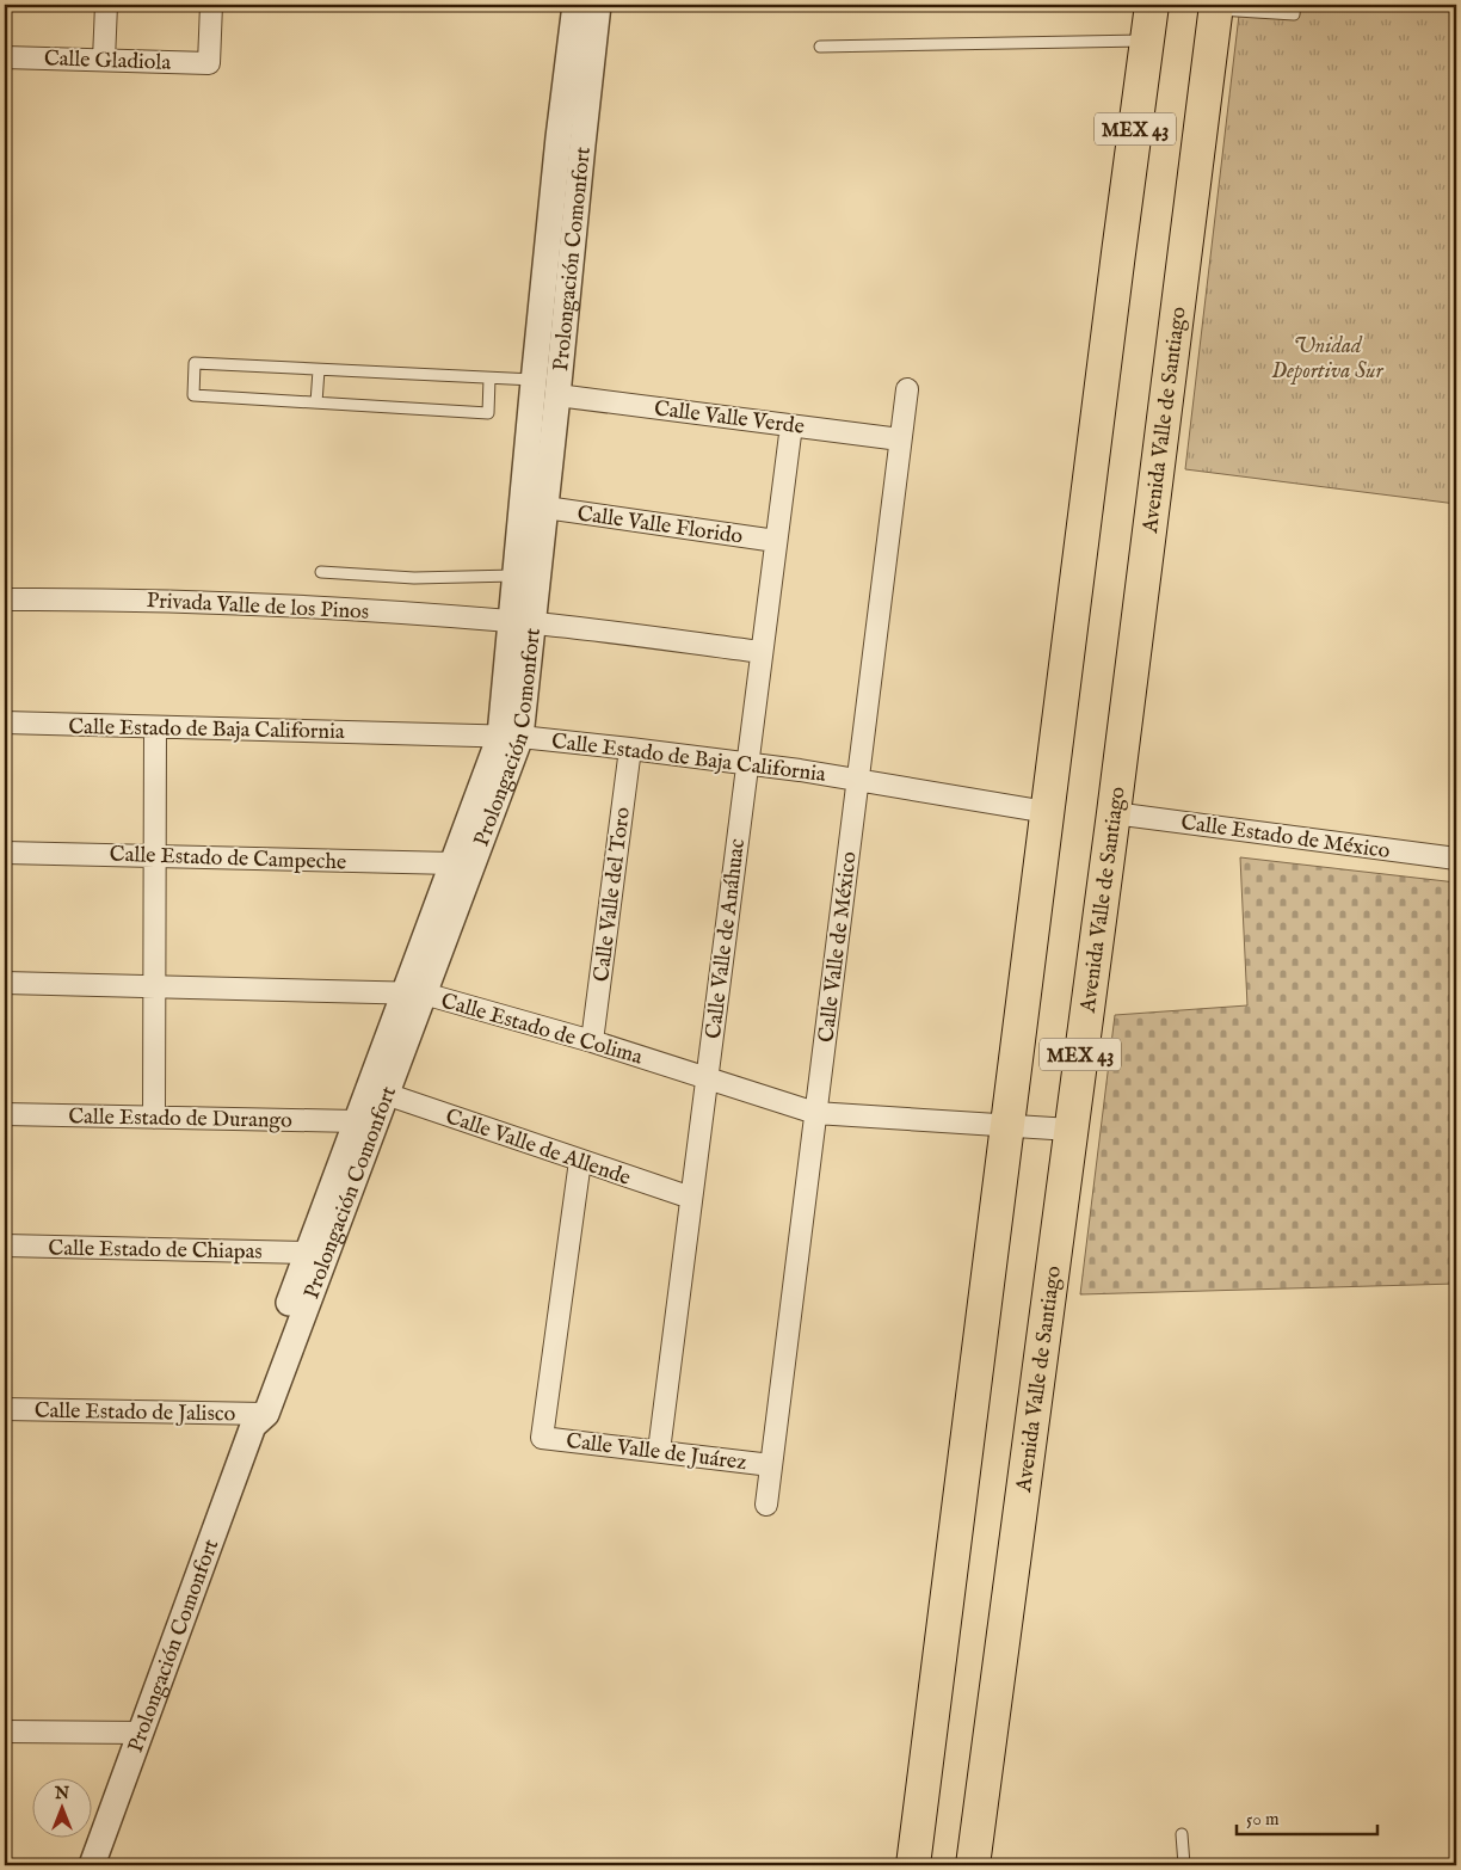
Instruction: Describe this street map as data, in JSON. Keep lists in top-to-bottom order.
{
  "streets": {
    "main road": ["MEX 43", "Avenida Valle de Santiago"],
    "street": [
      "Calle Gladiola",
      "Prolongación Comonfort",
      "Calle Valle Verde",
      "Calle Valle Florido",
      "Privada Valle de los Pinos",
      "Calle Estado de Baja California",
      "Calle Estado de México",
      "Calle Estado de Campeche",
      "Calle Valle del Toro",
      "Calle Valle de Anáhuac",
      "Calle Valle de México",
      "Calle Estado de Colima",
      "Calle Estado de Durango",
      "Calle Valle de Allende",
      "Calle Estado de Chiapas",
      "Calle Estado de Jalisco",
      "Calle Valle de Juárez"
    ]
  },
  "crossings": [
    ["MEX 43", "Calle Estado de Baja California"],
    ["MEX 43", "Calle Estado de Colima"],
    ["Prolongación Comonfort", "Calle Valle Verde"],
    ["Prolongación Comonfort", "Calle Valle Florido"],
    ["Prolongación Comonfort", "Privada Valle de los Pinos"],
    ["Prolongación Comonfort", "Calle Estado de Baja California"],
    ["Prolongación Comonfort", "Calle Estado de Campeche"],
    ["Prolongación Comonfort", "Calle Estado de Colima"],
    ["Prolongación Comonfort", "Calle Estado de Durango"],
    ["Prolongación Comonfort", "Calle Valle de Allende"],
    ["Prolongación Comonfort", "Calle Estado de Chiapas"],
    ["Prolongación Comonfort", "Calle Estado de Jalisco"],
    ["Calle Valle Verde", "Calle Valle de Anáhuac"],
    ["Calle Valle Verde", "Calle Valle de México"],
    ["Avenida Valle de Santiago", "Calle Estado de México"],
    ["Avenida Valle de Santiago", "Calle Estado de Colima"],
    ["Calle Valle Florido", "Calle Valle de Anáhuac"],
    ["Privada Valle de los Pinos", "Calle Valle de Anáhuac"],
    ["Calle Estado de Baja California", "Calle Valle del Toro"],
    ["Calle Estado de Baja California", "Calle Valle de Anáhuac"],
    ["Calle Estado de Baja California", "Calle Valle de México"],
    ["Calle Valle del Toro", "Calle Estado de Colima"],
    ["Calle Valle de Anáhuac", "Calle Estado de Colima"],
    ["Calle Valle de Anáhuac", "Calle Valle de Allende"],
    ["Calle Valle de Anáhuac", "Calle Valle de Juárez"],
    ["Calle Valle de México", "Calle Estado de Colima"],
    ["Calle Valle de México", "Calle Valle de Juárez"],
    ["Calle Valle de Allende", "Calle Valle de Juárez"]
  ],
  "parks": ["Unidad Deportiva Sur"],
  "scale_bar": "50 m",
  "north": "top"
}
